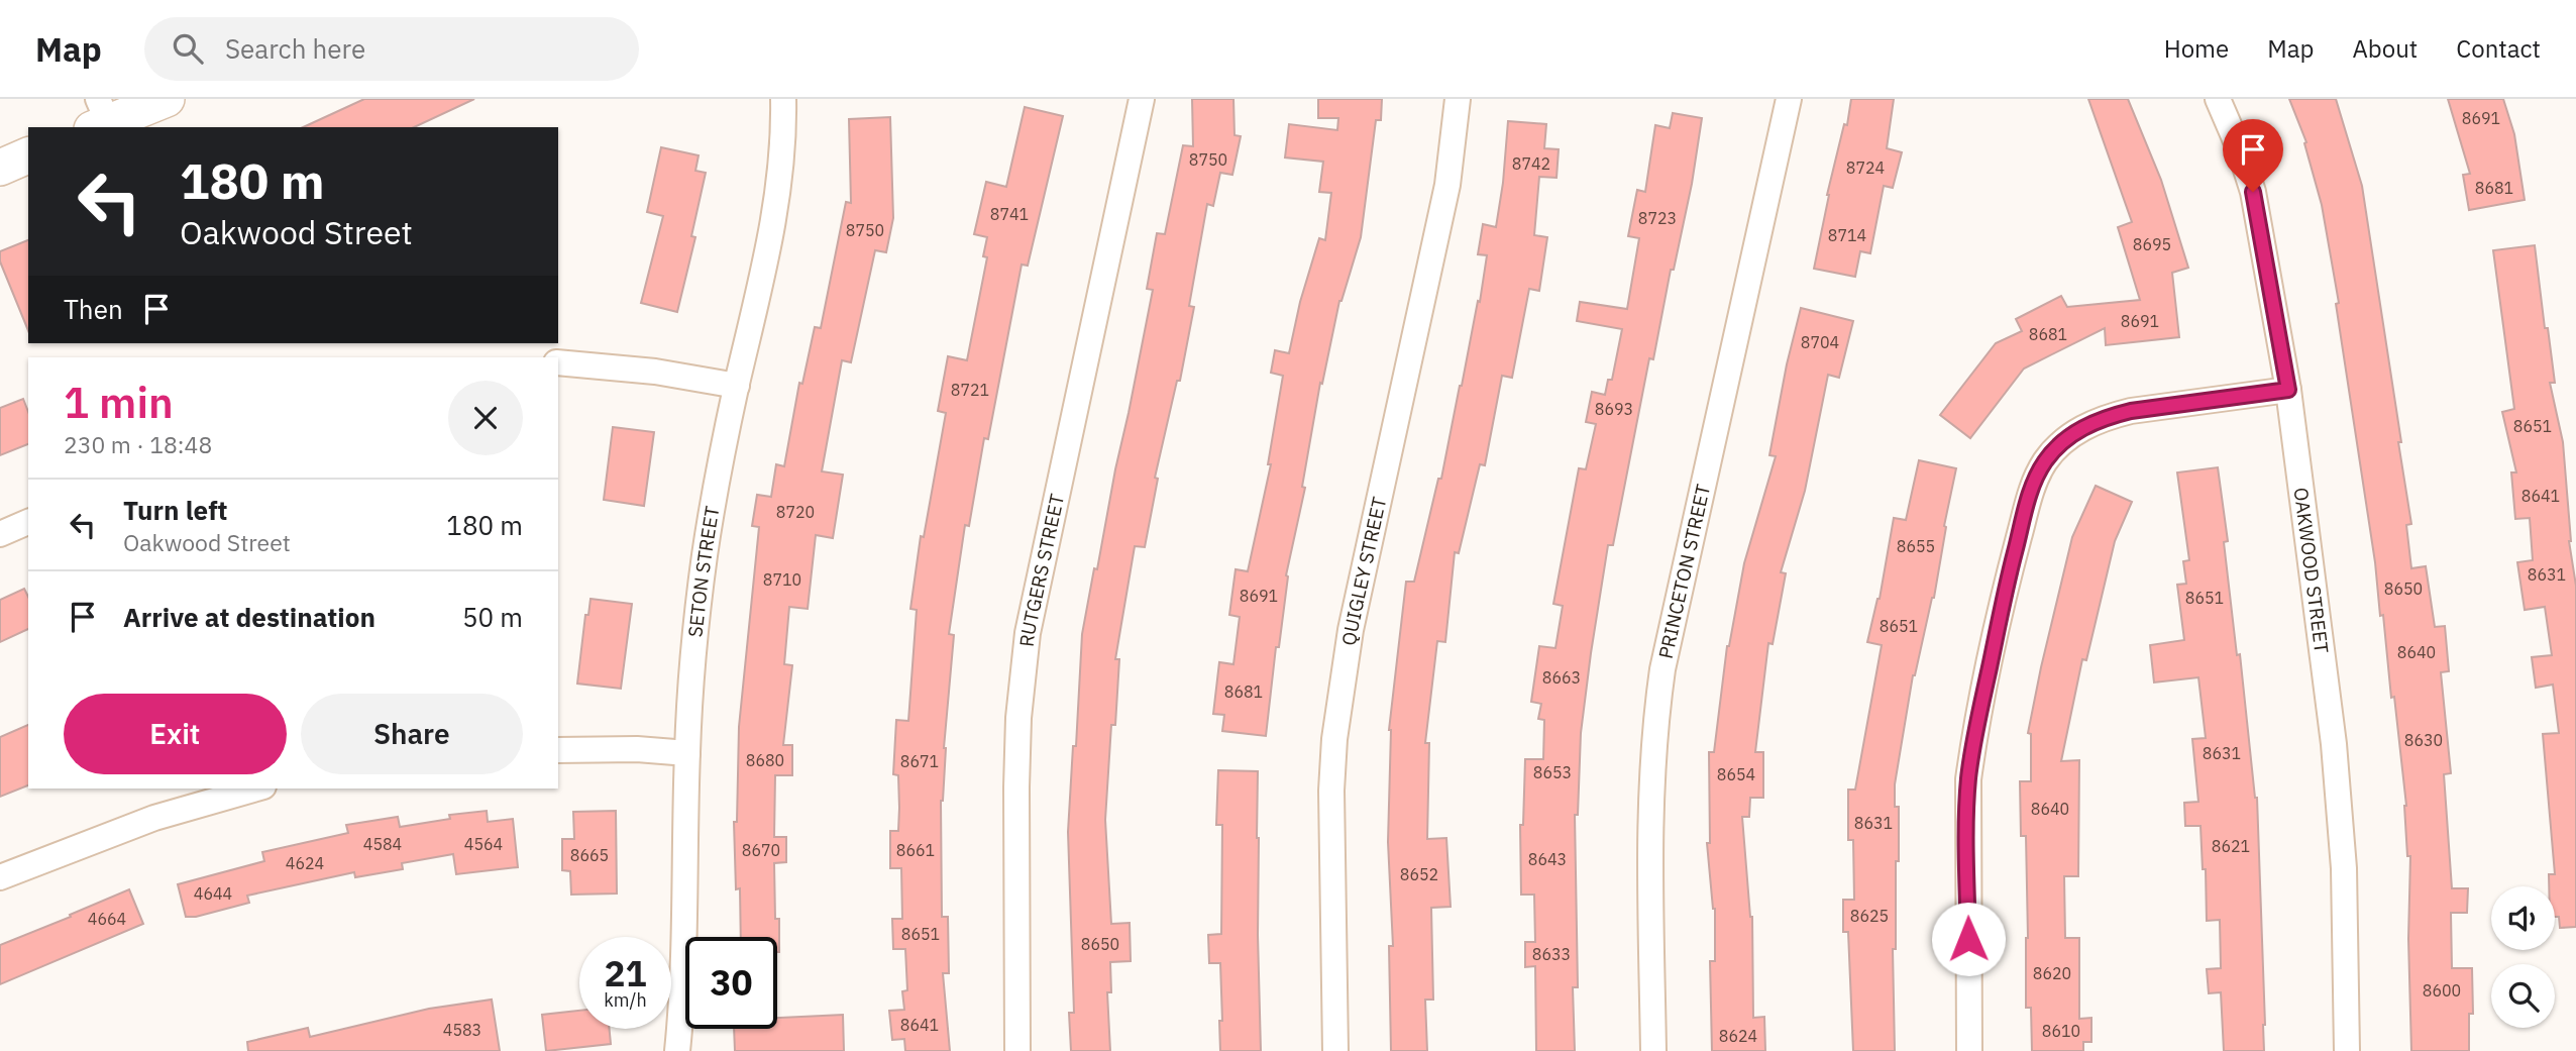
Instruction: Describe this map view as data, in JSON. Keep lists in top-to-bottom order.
{
  "streets": {
    "street": [
      "RUTGERS STREET",
      "PRINCETON STREET",
      "OAKWOOD STREET",
      "SETON STREET",
      "QUIGLEY STREET"
    ]
  },
  "house_numbers": [
    "8691",
    "8750",
    "8742",
    "8724",
    "8681",
    "8741",
    "8723",
    "8750",
    "8714",
    "8695",
    "8691",
    "8681",
    "8704",
    "8721",
    "8693",
    "8651",
    "8641",
    "8720",
    "8655",
    "8631",
    "8710",
    "8650",
    "8691",
    "8651",
    "8651",
    "8640",
    "8663",
    "8681",
    "8630",
    "8631",
    "8680",
    "8671",
    "8653",
    "8654",
    "8640",
    "8631",
    "4584",
    "4564",
    "8621",
    "8670",
    "8661",
    "8665",
    "8643",
    "4624",
    "8652",
    "4644",
    "8625",
    "4664",
    "8651",
    "8650",
    "8633",
    "8620",
    "8600",
    "8641",
    "4583",
    "8610",
    "8624"
  ],
  "page": {
    "header": "Map",
    "search": "Search here",
    "nav": [
      "Home",
      "Map",
      "About",
      "Contact"
    ],
    "turn": ["180 m", "Oakwood Street"],
    "then": "Then",
    "heading": ["1 min", "230 m · 18:48"],
    "list": [
      {
        "name": "Turn left",
        "note": "Oakwood Street",
        "value": "180 m"
      },
      {
        "name": "Arrive at destination",
        "value": "50 m"
      }
    ],
    "buttons": ["Exit", "Share"],
    "speed": "21 km/h",
    "limit": "30"
  }
}
